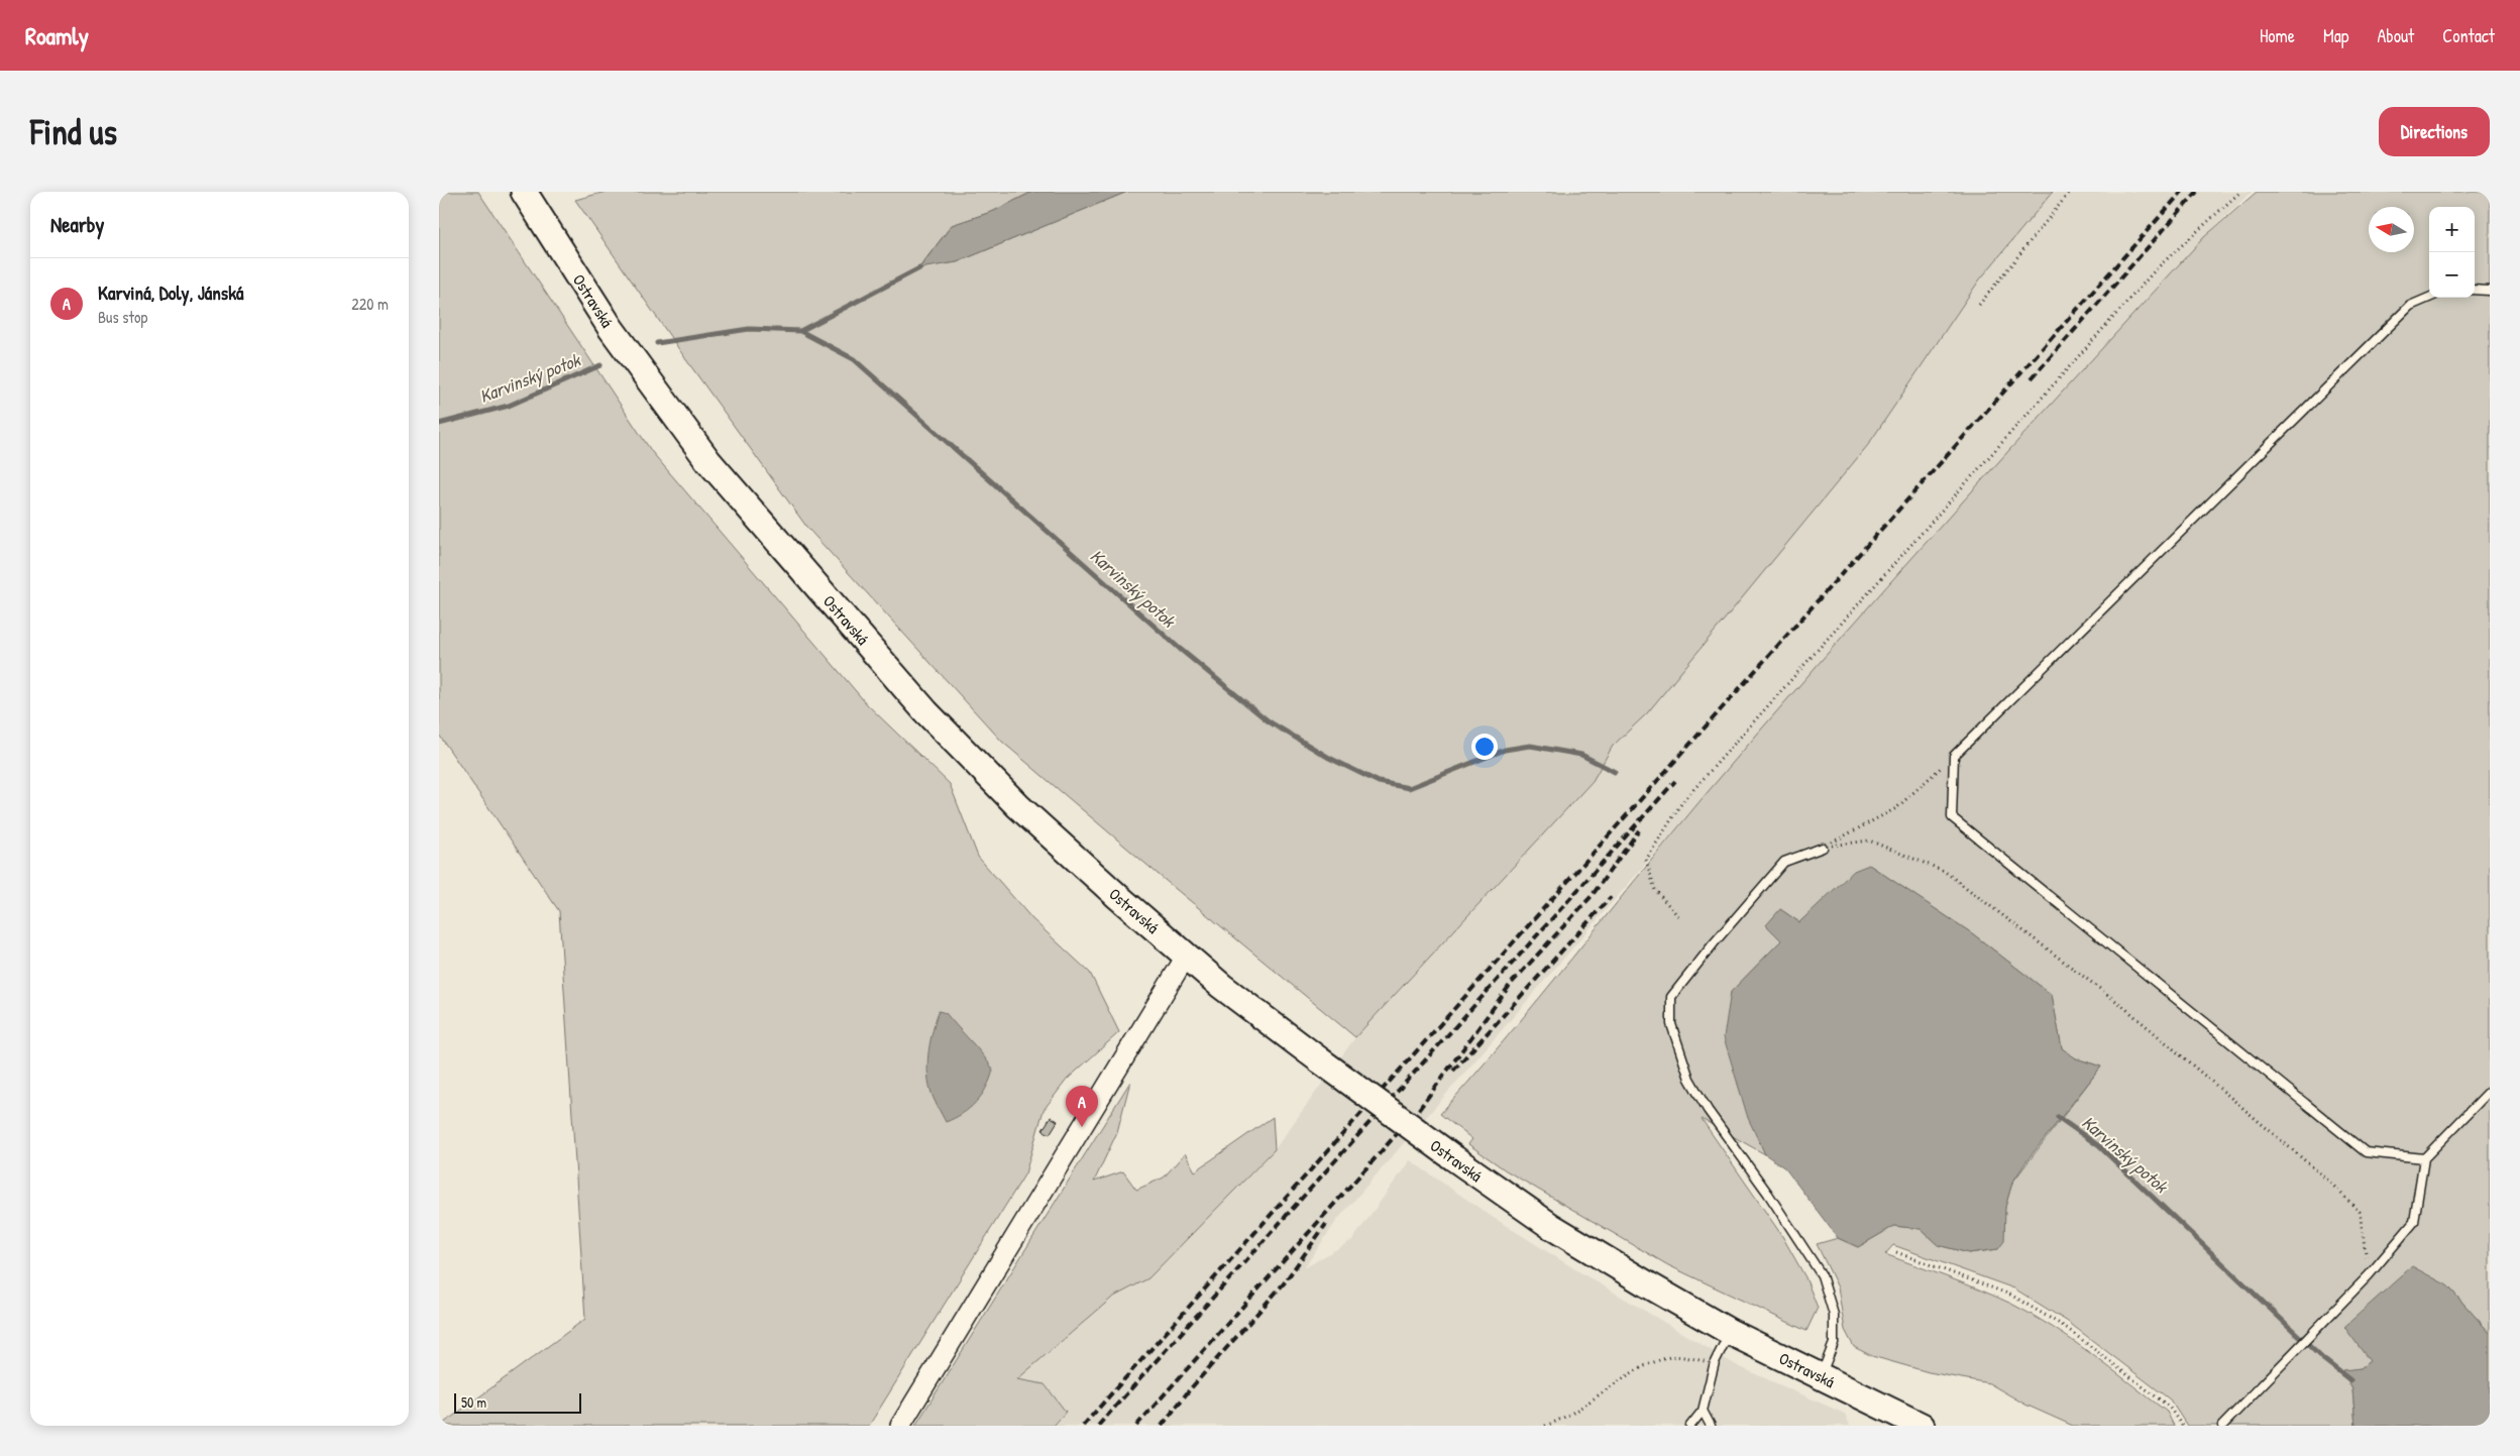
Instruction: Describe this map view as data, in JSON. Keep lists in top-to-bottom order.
{
  "streets": {
    "main road": ["Ostravská"]
  },
  "water": ["Karvinský potok"],
  "scale_bar": "50 m",
  "north": "left",
  "page": {
    "header": "Roamly",
    "nav": [
      "Home",
      "Map",
      "About",
      "Contact"
    ],
    "buttons": "Directions",
    "title": "Find us",
    "heading": "Nearby",
    "map_buttons": ["+", "−"],
    "list": [
      {
        "mark": "A",
        "name": "Karviná, Doly, Jánská",
        "note": "Bus stop",
        "value": "220 m"
      }
    ],
    "pins": "A",
    "scale": "50 m"
  }
}
